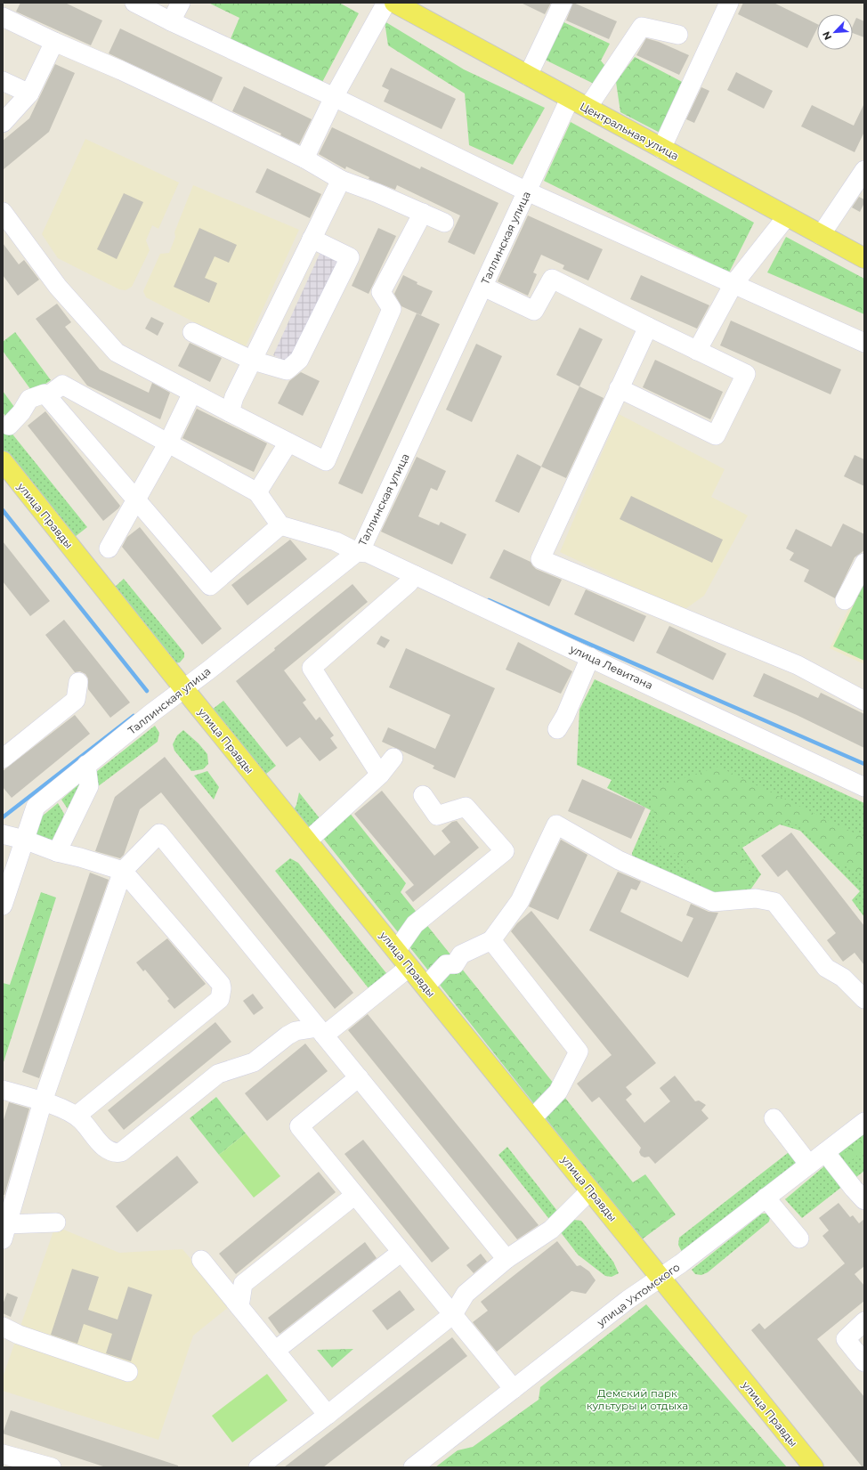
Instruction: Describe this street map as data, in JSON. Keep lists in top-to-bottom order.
{
  "streets": {
    "main road": ["Центральная улица", "улица Правды"],
    "street": ["Таллинская улица", "улица Левитана", "улица Ухтомского"]
  },
  "crossings": [
    ["Центральная улица", "Таллинская улица"],
    ["Таллинская улица", "улица Правды"],
    ["Таллинская улица", "улица Левитана"],
    ["улица Правды", "улица Ухтомского"]
  ],
  "parks": ["Демский парк культуры и отдыха"],
  "north": "bottom left"
}
